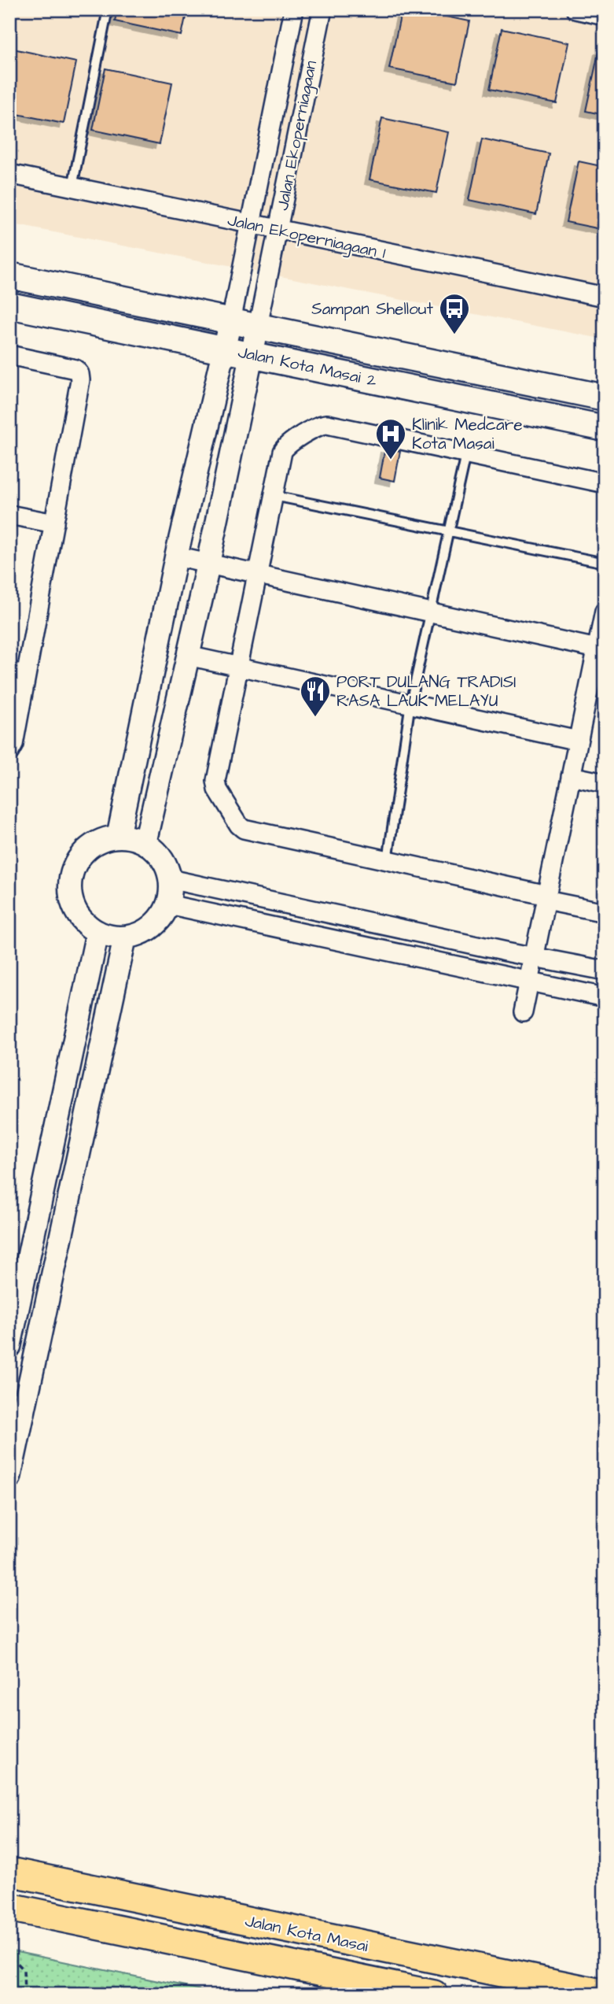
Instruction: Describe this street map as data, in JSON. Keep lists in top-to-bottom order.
{
  "streets": {
    "main road": ["Jalan Kota Masai 2", "Jalan Kota Masai"],
    "street": ["Jalan Ekoperniagaan", "Jalan Ekoperniagaan 1"]
  },
  "crossings": [
    ["Jalan Ekoperniagaan", "Jalan Ekoperniagaan 1"],
    ["Jalan Ekoperniagaan", "Jalan Kota Masai 2"]
  ],
  "places": {
    "bus stop": ["Sampan Shellout"],
    "hospital": ["Klinik Medcare Kota Masai"],
    "restaurant": ["PORT DULANG TRADISI RASA LAUK MELAYU"]
  }
}
